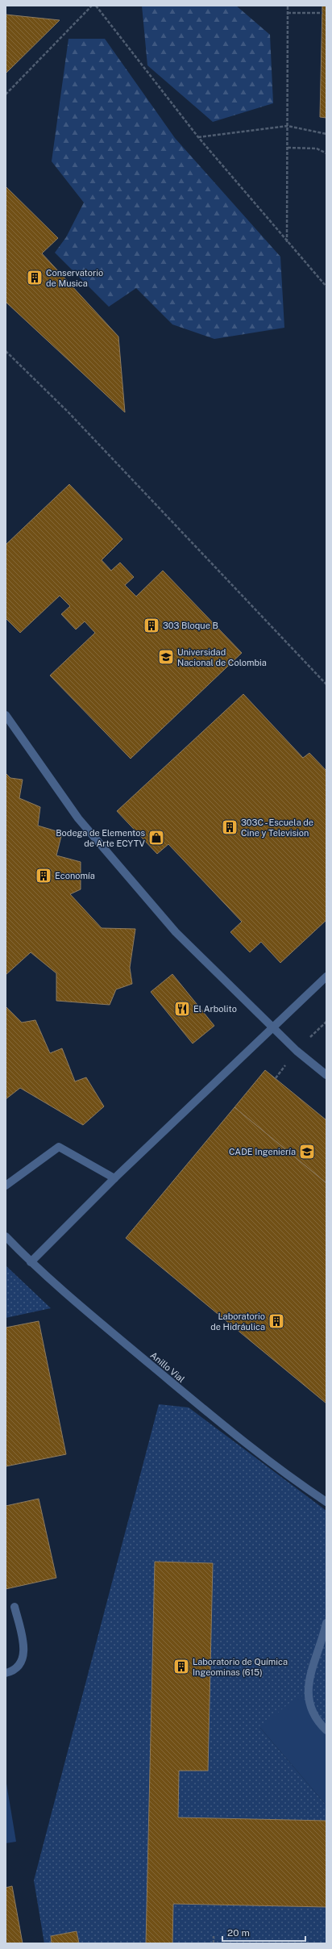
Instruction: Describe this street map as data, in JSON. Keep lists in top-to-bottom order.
{
  "streets": {
    "street": ["Anillo Vial"]
  },
  "places": {
    "building": [
      "Conservatorio de Musica",
      "303 Bloque B",
      "303C - Escuela de Cine y Television",
      "Economía",
      "Laboratorio de Hidráulica",
      "Laboratorio de Química Ingeominas (615)"
    ],
    "school or university": ["Universidad Nacional de Colombia", "CADE Ingeniería"],
    "shop": ["Bodega de Elementos de Arte ECYTV"],
    "restaurant": ["El Arbolito"]
  },
  "scale_bar": "20 m"
}
